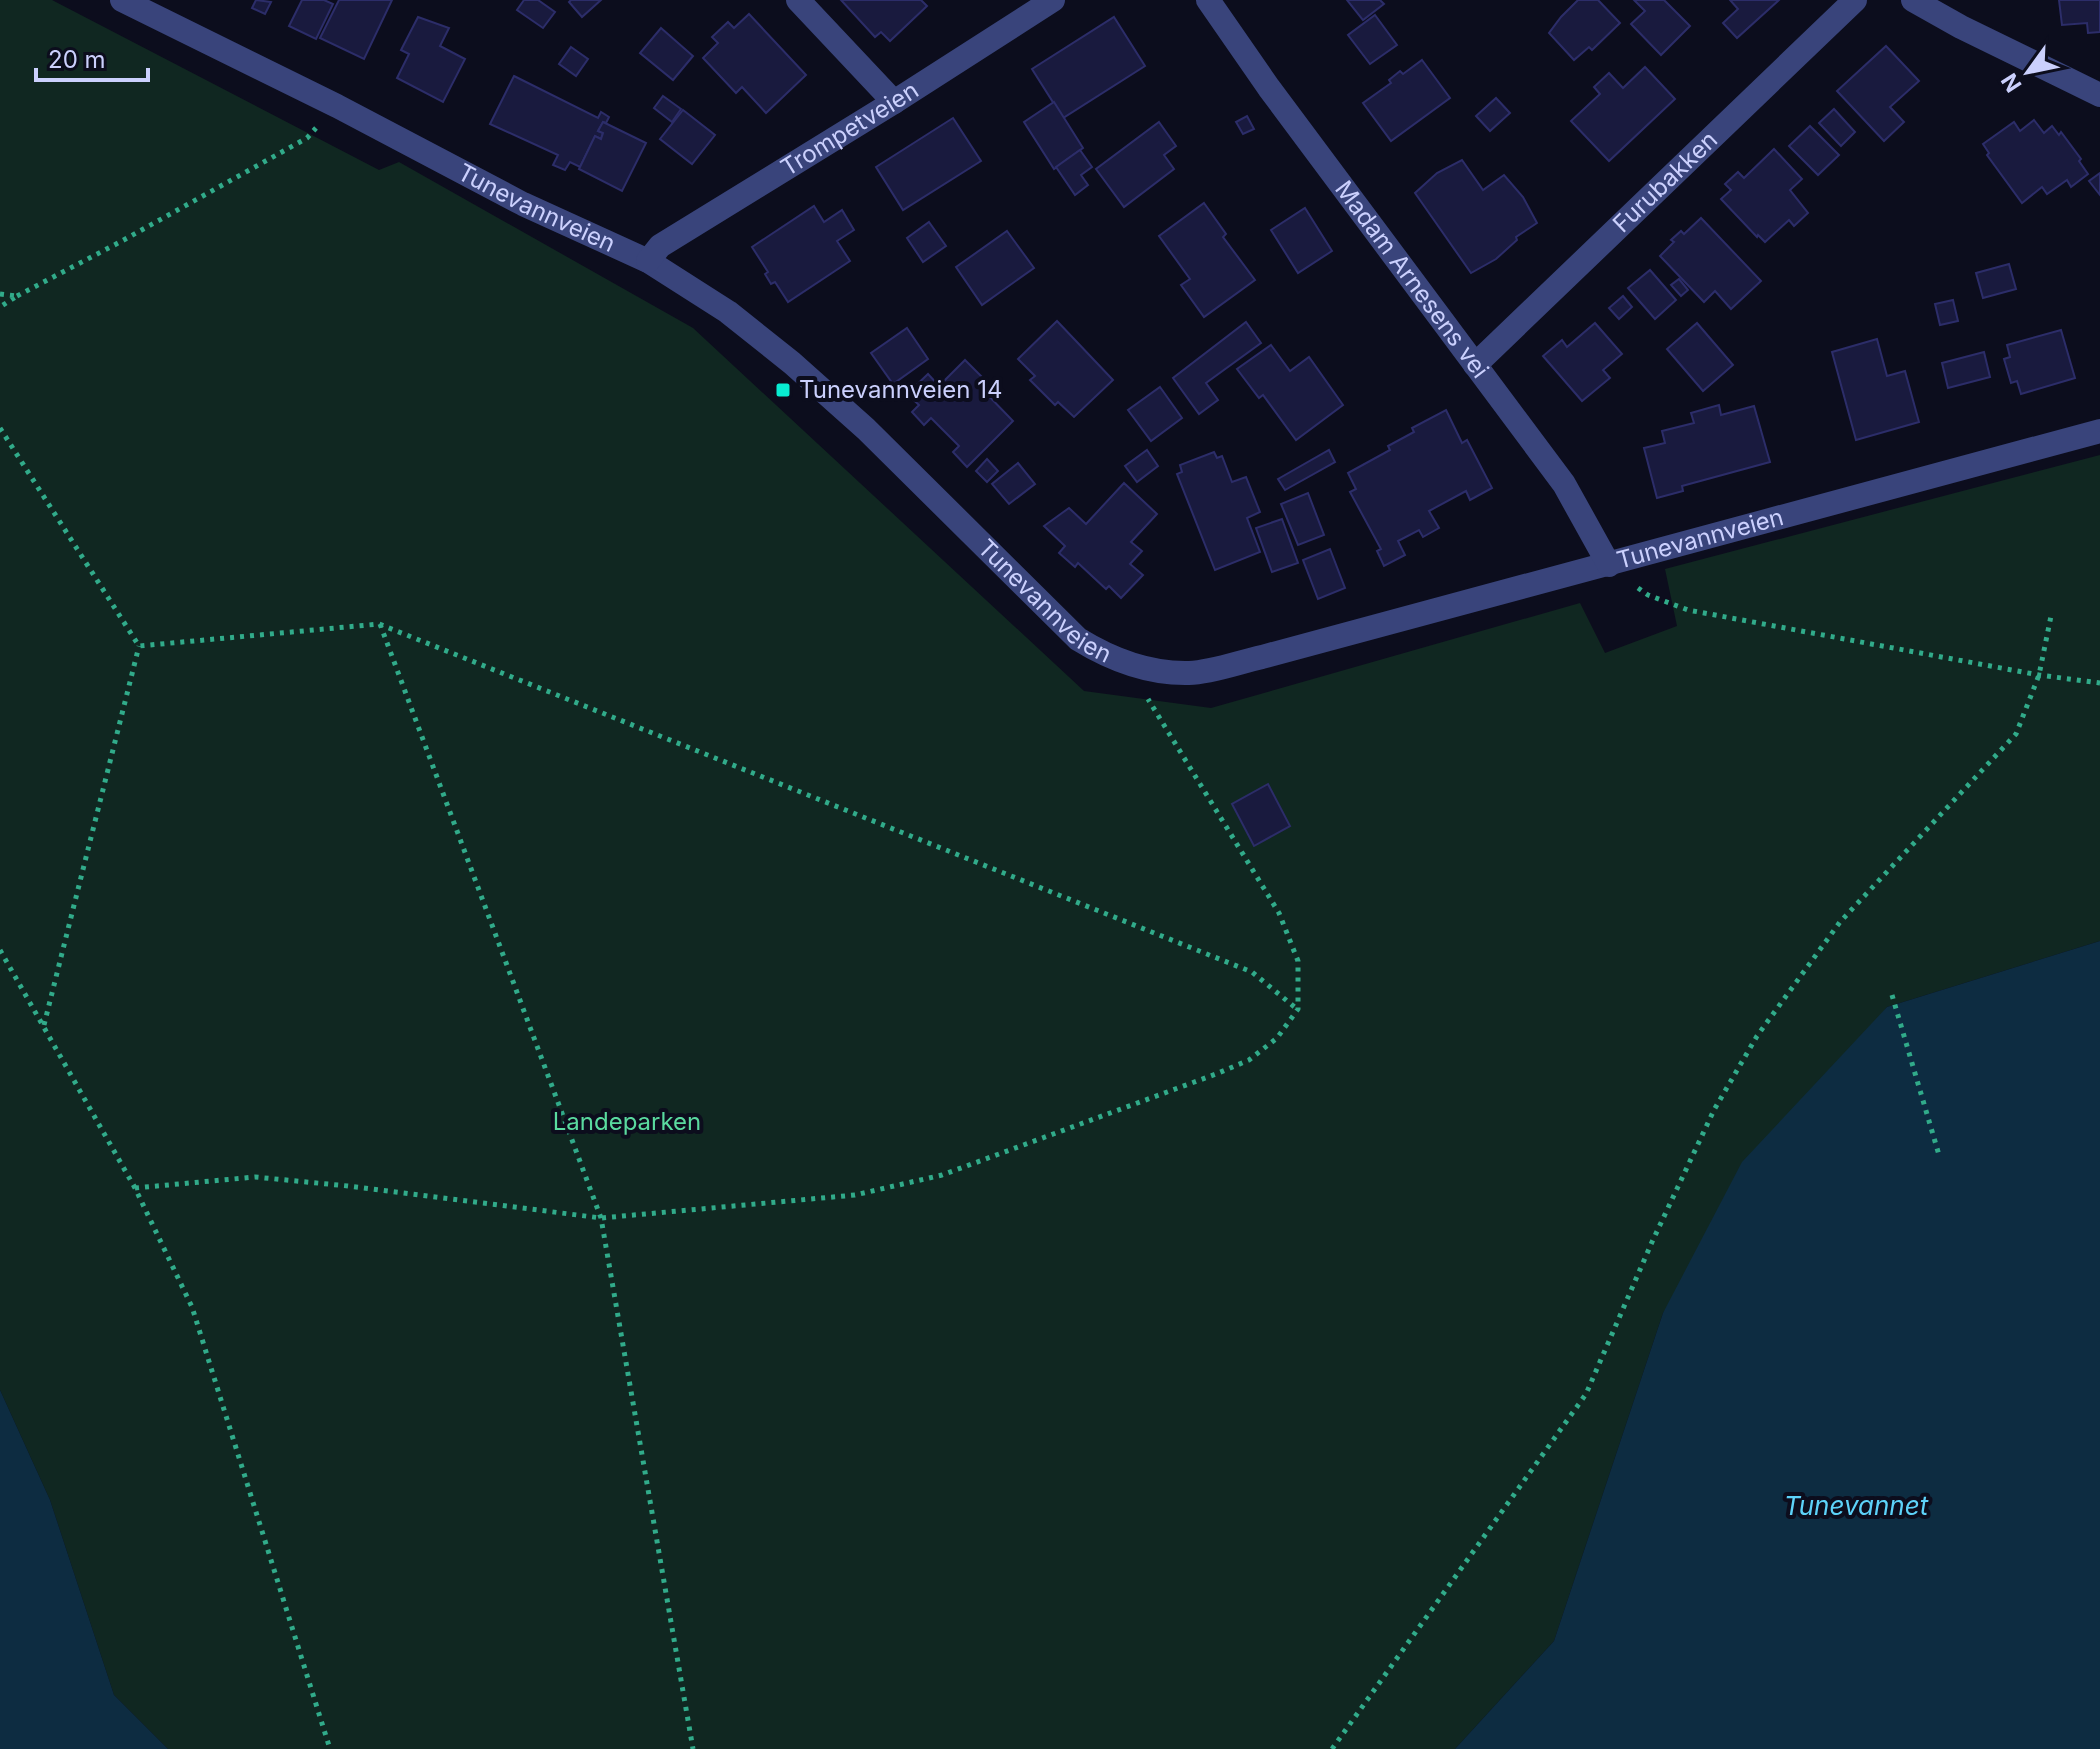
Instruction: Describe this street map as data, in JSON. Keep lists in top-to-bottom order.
{
  "streets": {
    "street": [
      "Trompetveien",
      "Furubakken",
      "Tunevannveien",
      "Madam Arnesens vei"
    ]
  },
  "crossings": [
    ["Trompetveien", "Tunevannveien"],
    ["Furubakken", "Madam Arnesens vei"],
    ["Tunevannveien", "Madam Arnesens vei"]
  ],
  "water": ["Tunevannet"],
  "parks": ["Landeparken"],
  "places": {
    "transit": ["Tunevannveien 14"]
  },
  "scale_bar": "20 m",
  "north": "bottom left"
}
